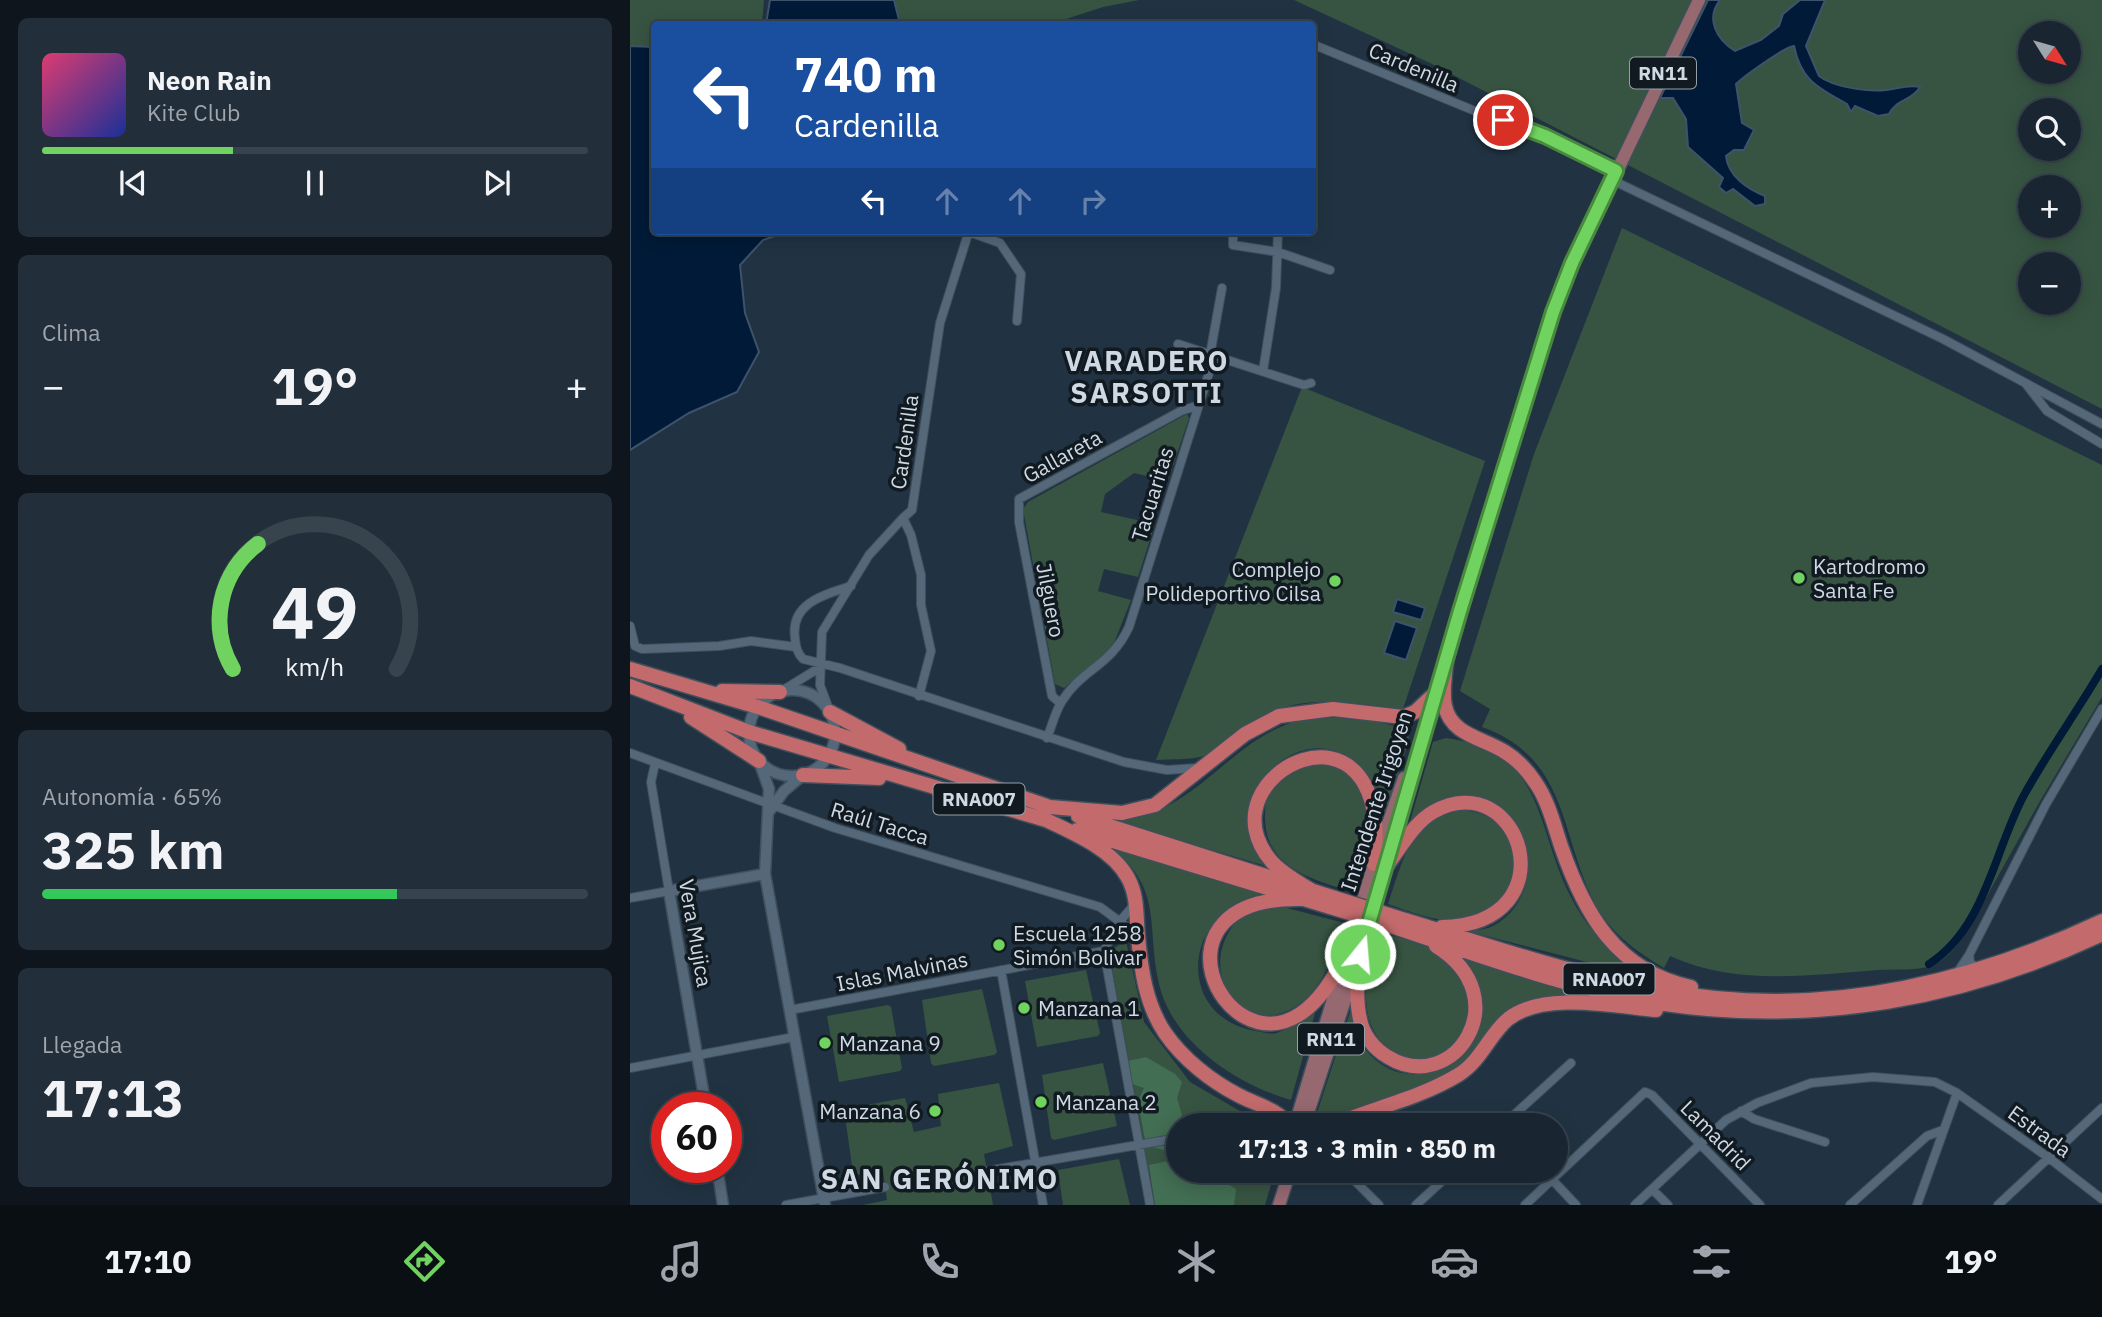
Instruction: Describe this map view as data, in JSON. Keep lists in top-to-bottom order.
{
  "streets": {
    "highway": ["RNA007"],
    "main road": ["RN11", "Intendente Irigoyen"],
    "street": [
      "Cardenilla",
      "Gallareta",
      "Tacuaritas",
      "Jilguero",
      "Raúl Tacca",
      "Vera Mujica",
      "Islas Malvinas",
      "Estrada",
      "Lamadrid"
    ]
  },
  "crossings": [
    ["Cardenilla", "Intendente Irigoyen"],
    ["Gallareta", "Tacuaritas"],
    ["Gallareta", "Jilguero"],
    ["Tacuaritas", "Jilguero"],
    ["Raúl Tacca", "Vera Mujica"],
    ["Estrada", "Lamadrid"]
  ],
  "districts": ["VARADERO SARSOTTI", "SAN GERÓNIMO"],
  "places": [
    "Kartodromo Santa Fe",
    "Complejo Polideportivo Cilsa",
    "Escuela 1258 Simón Bolivar",
    "Manzana 1",
    "Manzana 9",
    "Manzana 2",
    "Manzana 6"
  ],
  "north": "bottom right",
  "page": {
    "map_buttons": ["+", "−"],
    "turn": ["740 m", "Cardenilla"],
    "song": ["Neon Rain", "Kite Club"],
    "tile": [
      "Clima",
      ["Autonomía · 65%", "325 km"],
      ["Llegada", "17:13"]
    ],
    "heat": ["−", "19°", "+"],
    "limit": "60",
    "trip": "17:13 · 3 min · 850 m",
    "tabs": ["17:10", "19°"],
    "gauge": ["49", "km/h"]
  }
}
